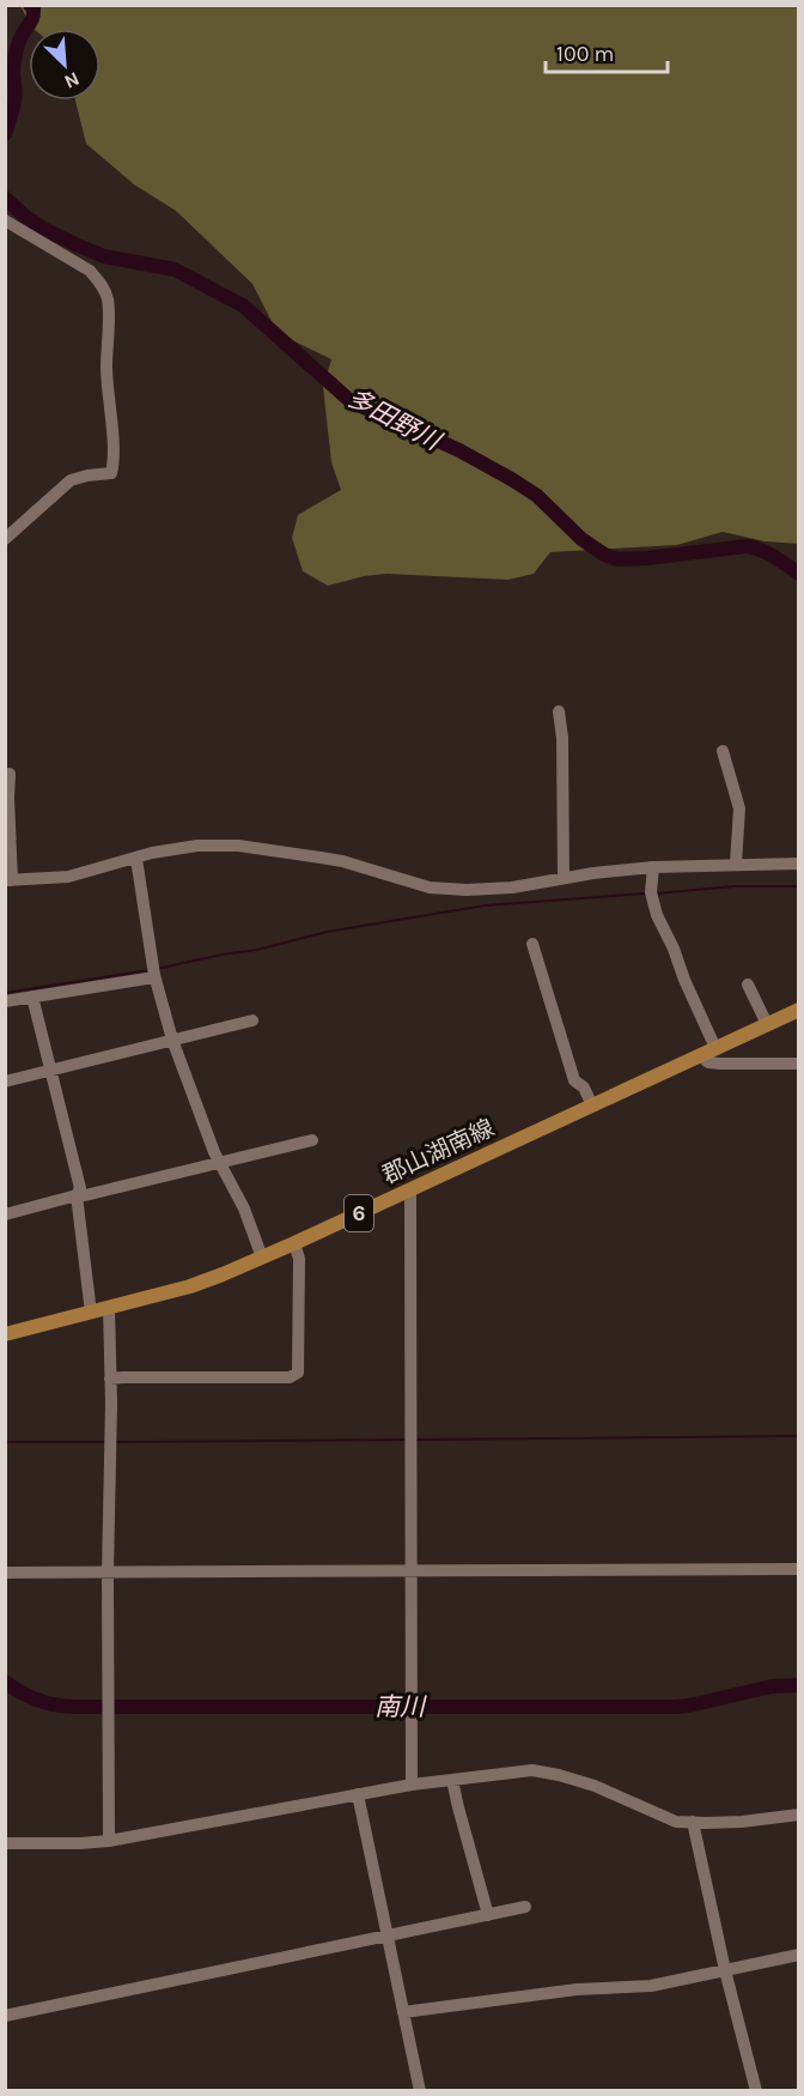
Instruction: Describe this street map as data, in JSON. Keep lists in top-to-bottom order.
{
  "streets": {
    "main road": ["郡山湖南線", "6"]
  },
  "water": ["多田野川", "南川"],
  "scale_bar": "100 m",
  "north": "bottom right"
}
